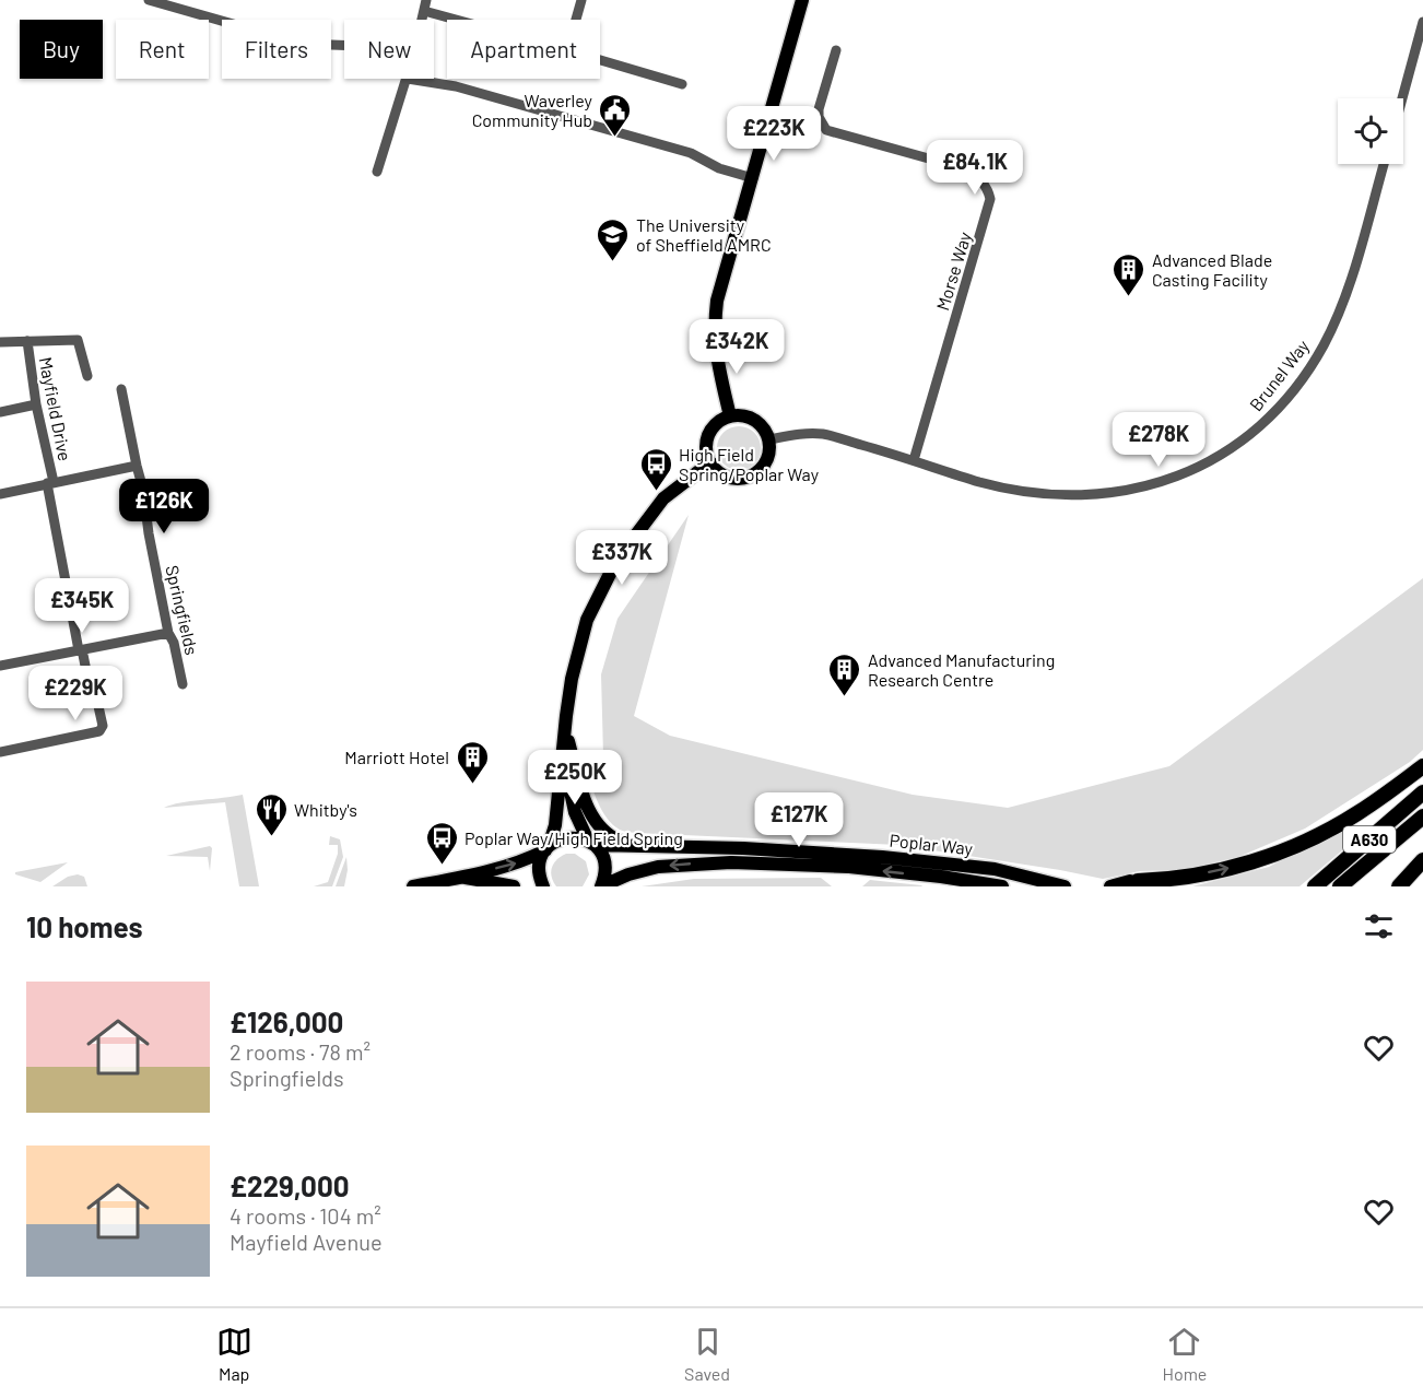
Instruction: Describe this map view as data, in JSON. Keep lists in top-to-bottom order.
{
  "streets": {
    "highway": ["A630"],
    "main road": ["Poplar Way"],
    "street": [
      "Morse Way",
      "Brunel Way",
      "Mayfield Drive",
      "Springfields"
    ]
  },
  "crossings": [
    ["Morse Way", "Brunel Way"]
  ],
  "places": {
    "public building": ["Waverley Community Hub"],
    "school or university": ["The University of Sheffield AMRC"],
    "building": ["Advanced Blade Casting Facility", "Advanced Manufacturing Research Centre", "Marriott Hotel"],
    "bus stop": ["High Field Spring/Poplar Way", "Poplar Way/High Field Spring"],
    "restaurant": ["Whitby's"]
  },
  "page": {
    "chip": [
      "Buy",
      "Rent",
      "Filters",
      "New",
      "Apartment"
    ],
    "price": [
      "£223K",
      "£84.1K",
      "£342K",
      "£278K",
      "£126K",
      "£337K",
      "£345K",
      "£229K",
      "£250K",
      "£127K"
    ],
    "heading": "10 homes",
    "list": [
      {
        "name": "£126,000",
        "note": "2 rooms · 78 m² · Springfields"
      },
      {
        "name": "£229,000",
        "note": "4 rooms · 104 m² · Mayfield Avenue"
      }
    ],
    "tabs": ["Map", "Saved", "Home"]
  }
}
